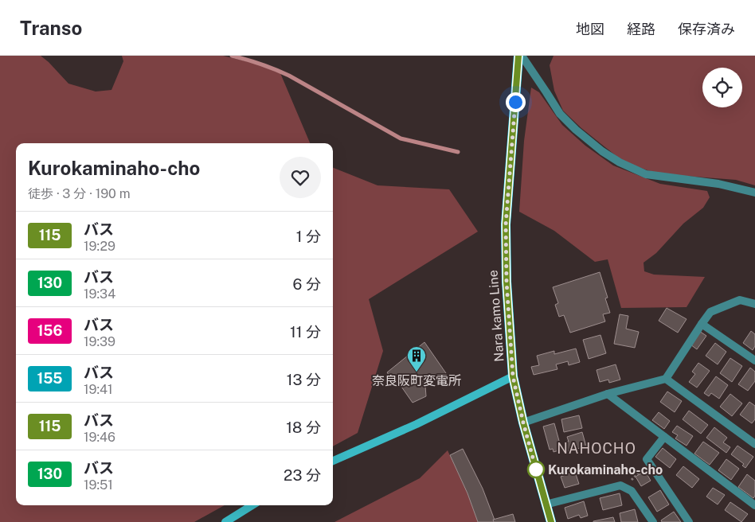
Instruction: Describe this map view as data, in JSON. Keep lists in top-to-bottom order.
{
  "streets": {
    "main road": ["Nara kamo Line"]
  },
  "districts": ["NAHOCHO"],
  "places": {
    "building": ["奈良阪町変電所"],
    "other": ["Kurokaminaho-cho"]
  },
  "lines": ["bus line 115"],
  "page": {
    "header": "Transo",
    "nav": ["地図", "経路", "保存済み"],
    "heading": ["Kurokaminaho-cho", "徒歩 · 3 分 · 190 m"],
    "list": [
      {
        "mark": "115",
        "name": "バス",
        "note": "19:29",
        "value": "1 分"
      },
      {
        "mark": "130",
        "name": "バス",
        "note": "19:34",
        "value": "6 分"
      },
      {
        "mark": "156",
        "name": "バス",
        "note": "19:39",
        "value": "11 分"
      },
      {
        "mark": "155",
        "name": "バス",
        "note": "19:41",
        "value": "13 分"
      },
      {
        "mark": "115",
        "name": "バス",
        "note": "19:46",
        "value": "18 分"
      },
      {
        "mark": "130",
        "name": "バス",
        "note": "19:51",
        "value": "23 分"
      }
    ]
  }
}
